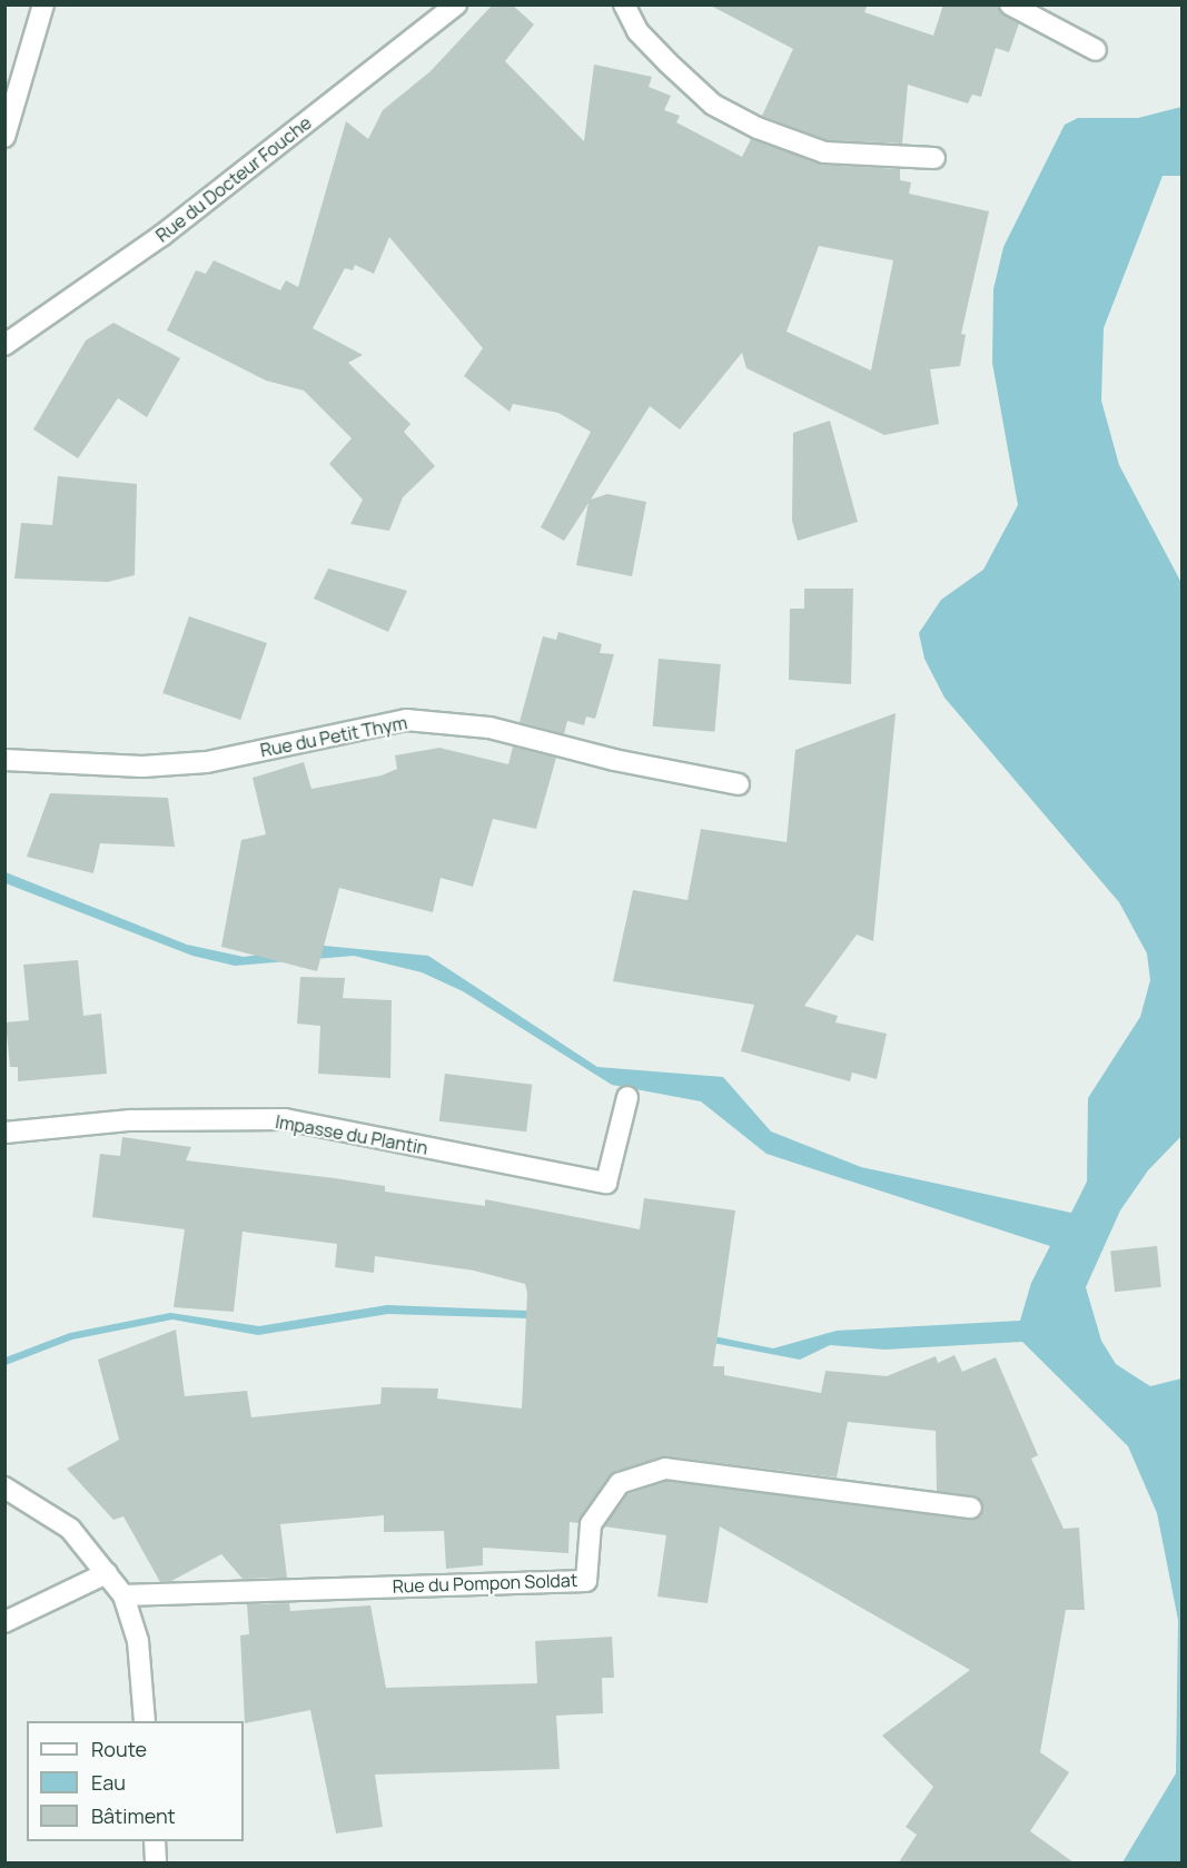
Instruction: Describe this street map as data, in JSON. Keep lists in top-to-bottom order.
{
  "streets": {
    "street": [
      "Rue du Docteur Fouche",
      "Rue du Petit Thym",
      "Impasse du Plantin",
      "Rue du Pompon Soldat"
    ]
  },
  "legend": ["Route", "Eau", "Bâtiment"]
}
